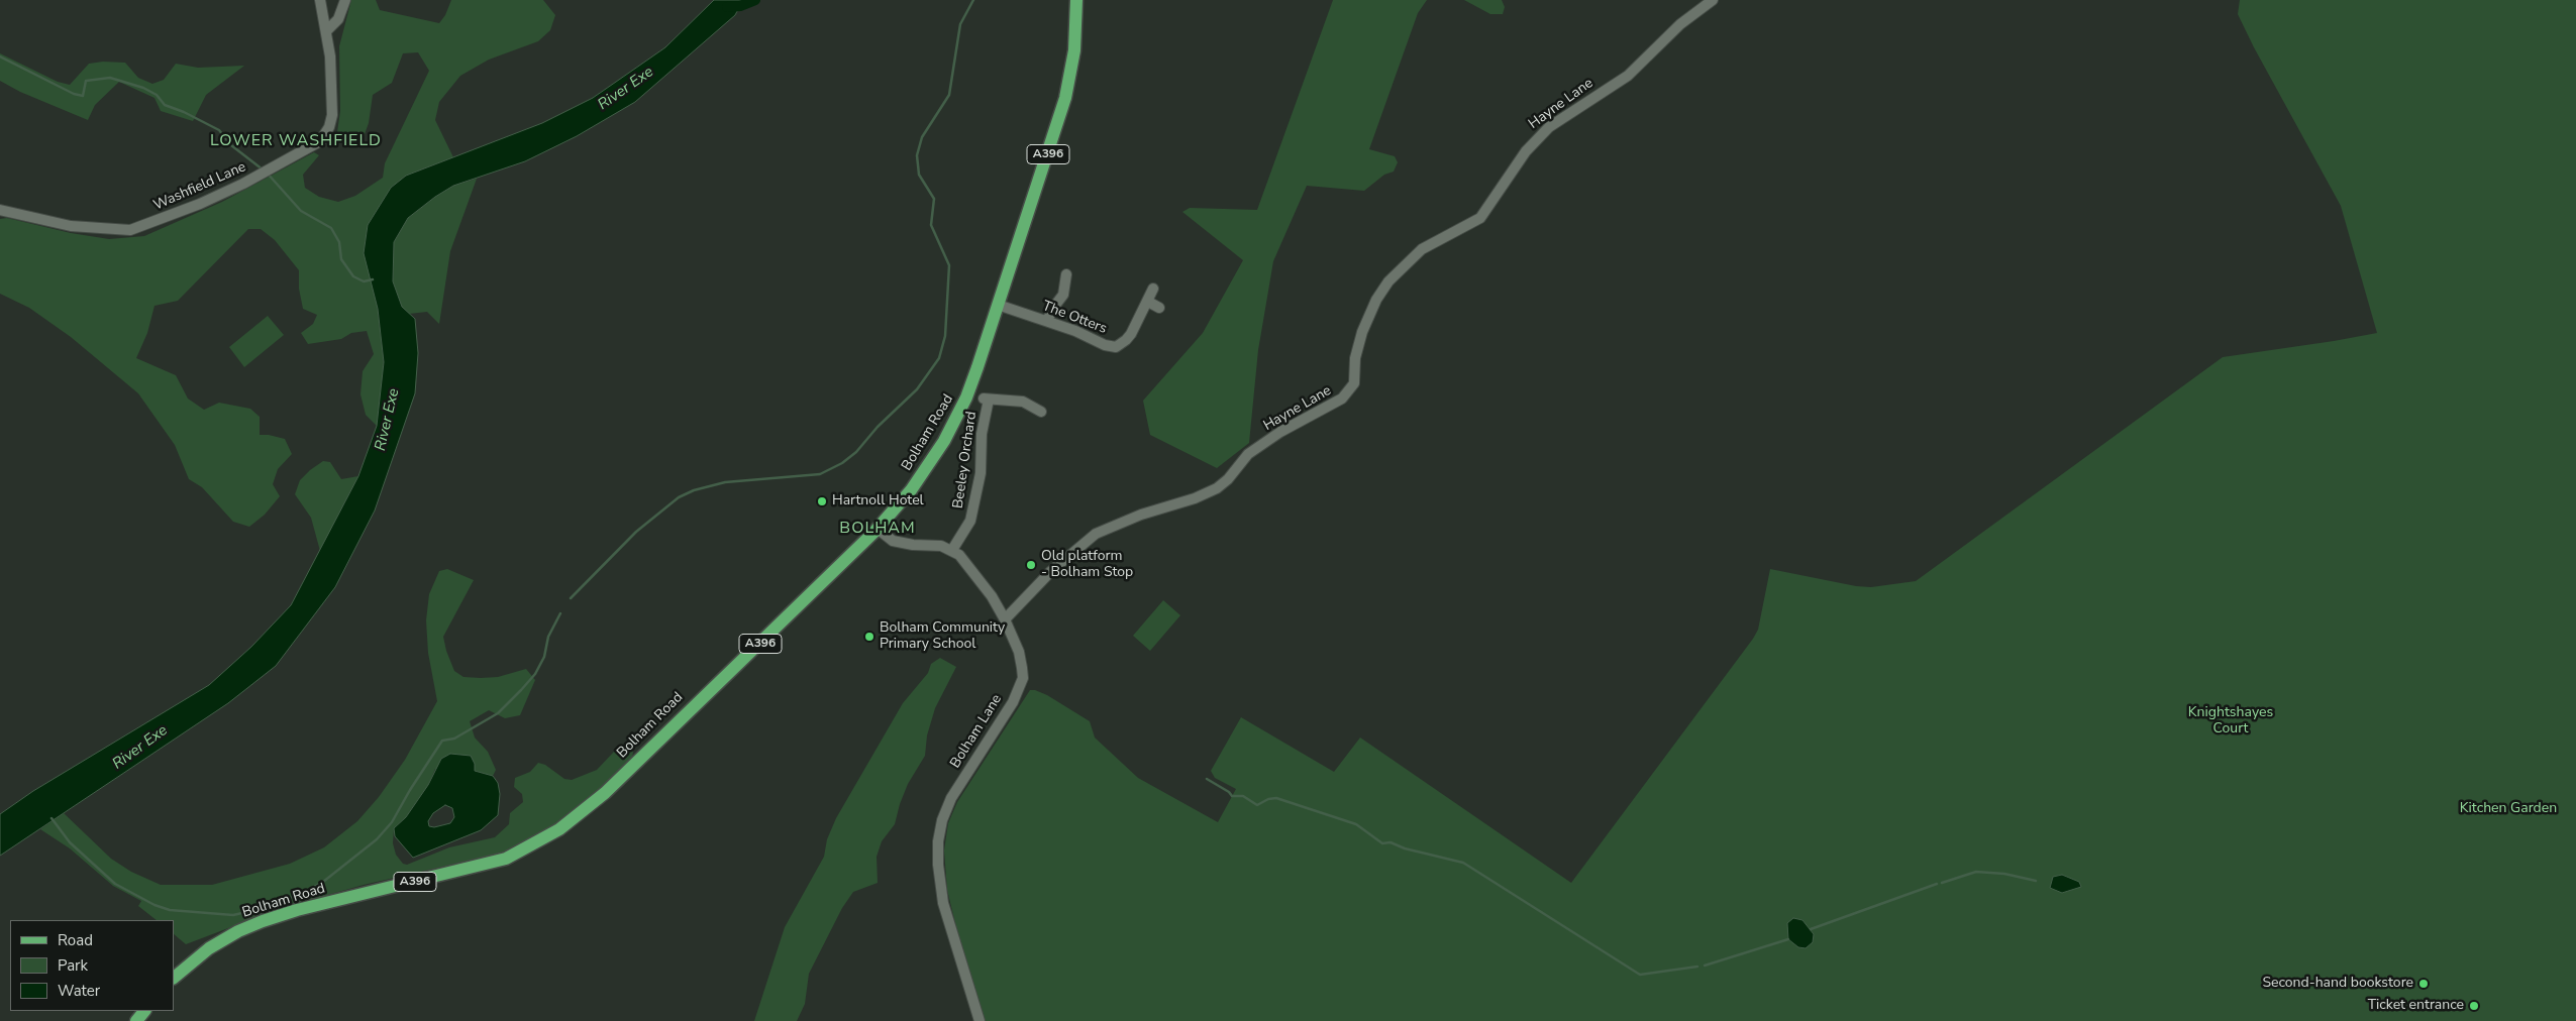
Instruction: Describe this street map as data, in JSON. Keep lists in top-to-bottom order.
{
  "streets": {
    "main road": ["A396", "Bolham Road"],
    "street": [
      "Hayne Lane",
      "Washfield Lane",
      "The Otters",
      "Beeley Orchard",
      "Bolham Lane"
    ]
  },
  "crossings": [
    ["Hayne Lane", "Bolham Lane"],
    ["A396", "The Otters"],
    ["A396", "Bolham Road"],
    ["The Otters", "Bolham Road"],
    ["Beeley Orchard", "Bolham Lane"]
  ],
  "districts": ["LOWER WASHFIELD", "BOLHAM"],
  "water": ["River Exe"],
  "parks": ["Knightshayes Court", "Kitchen Garden"],
  "places": [
    "Hartnoll Hotel",
    "Old platform - Bolham Stop",
    "Bolham Community Primary School",
    "Second-hand bookstore",
    "Ticket entrance"
  ],
  "legend": ["Road", "Park", "Water"]
}
